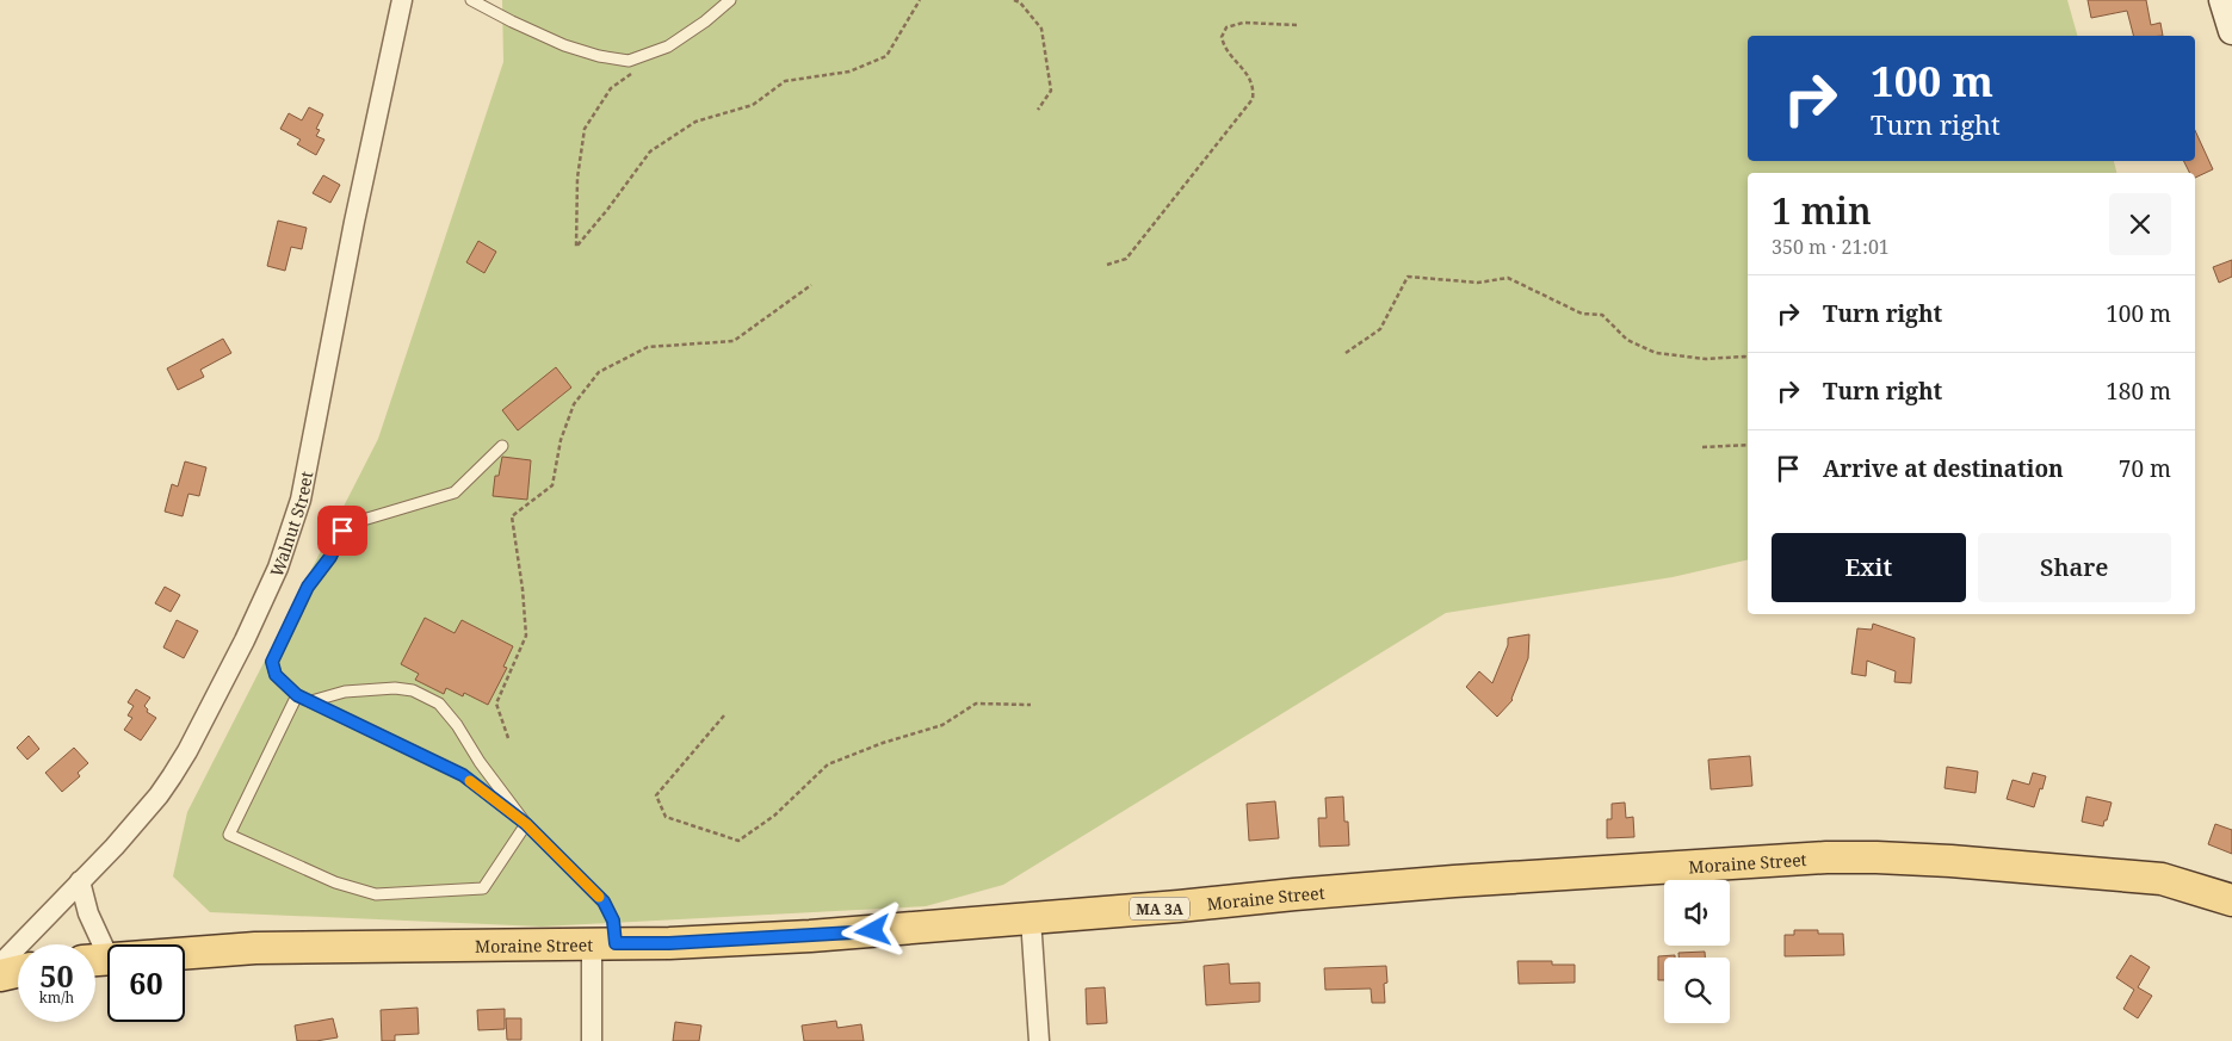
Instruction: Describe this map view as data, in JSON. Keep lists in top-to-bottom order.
{
  "streets": {
    "main road": ["Moraine Street", "MA 3A"],
    "street": ["Walnut Street"]
  },
  "page": {
    "turn": ["100 m", "Turn right"],
    "heading": ["1 min", "350 m · 21:01"],
    "list": [
      {
        "name": "Turn right",
        "value": "100 m"
      },
      {
        "name": "Turn right",
        "value": "180 m"
      },
      {
        "name": "Arrive at destination",
        "value": "70 m"
      }
    ],
    "buttons": ["Exit", "Share"],
    "speed": "50 km/h",
    "limit": "60"
  }
}
